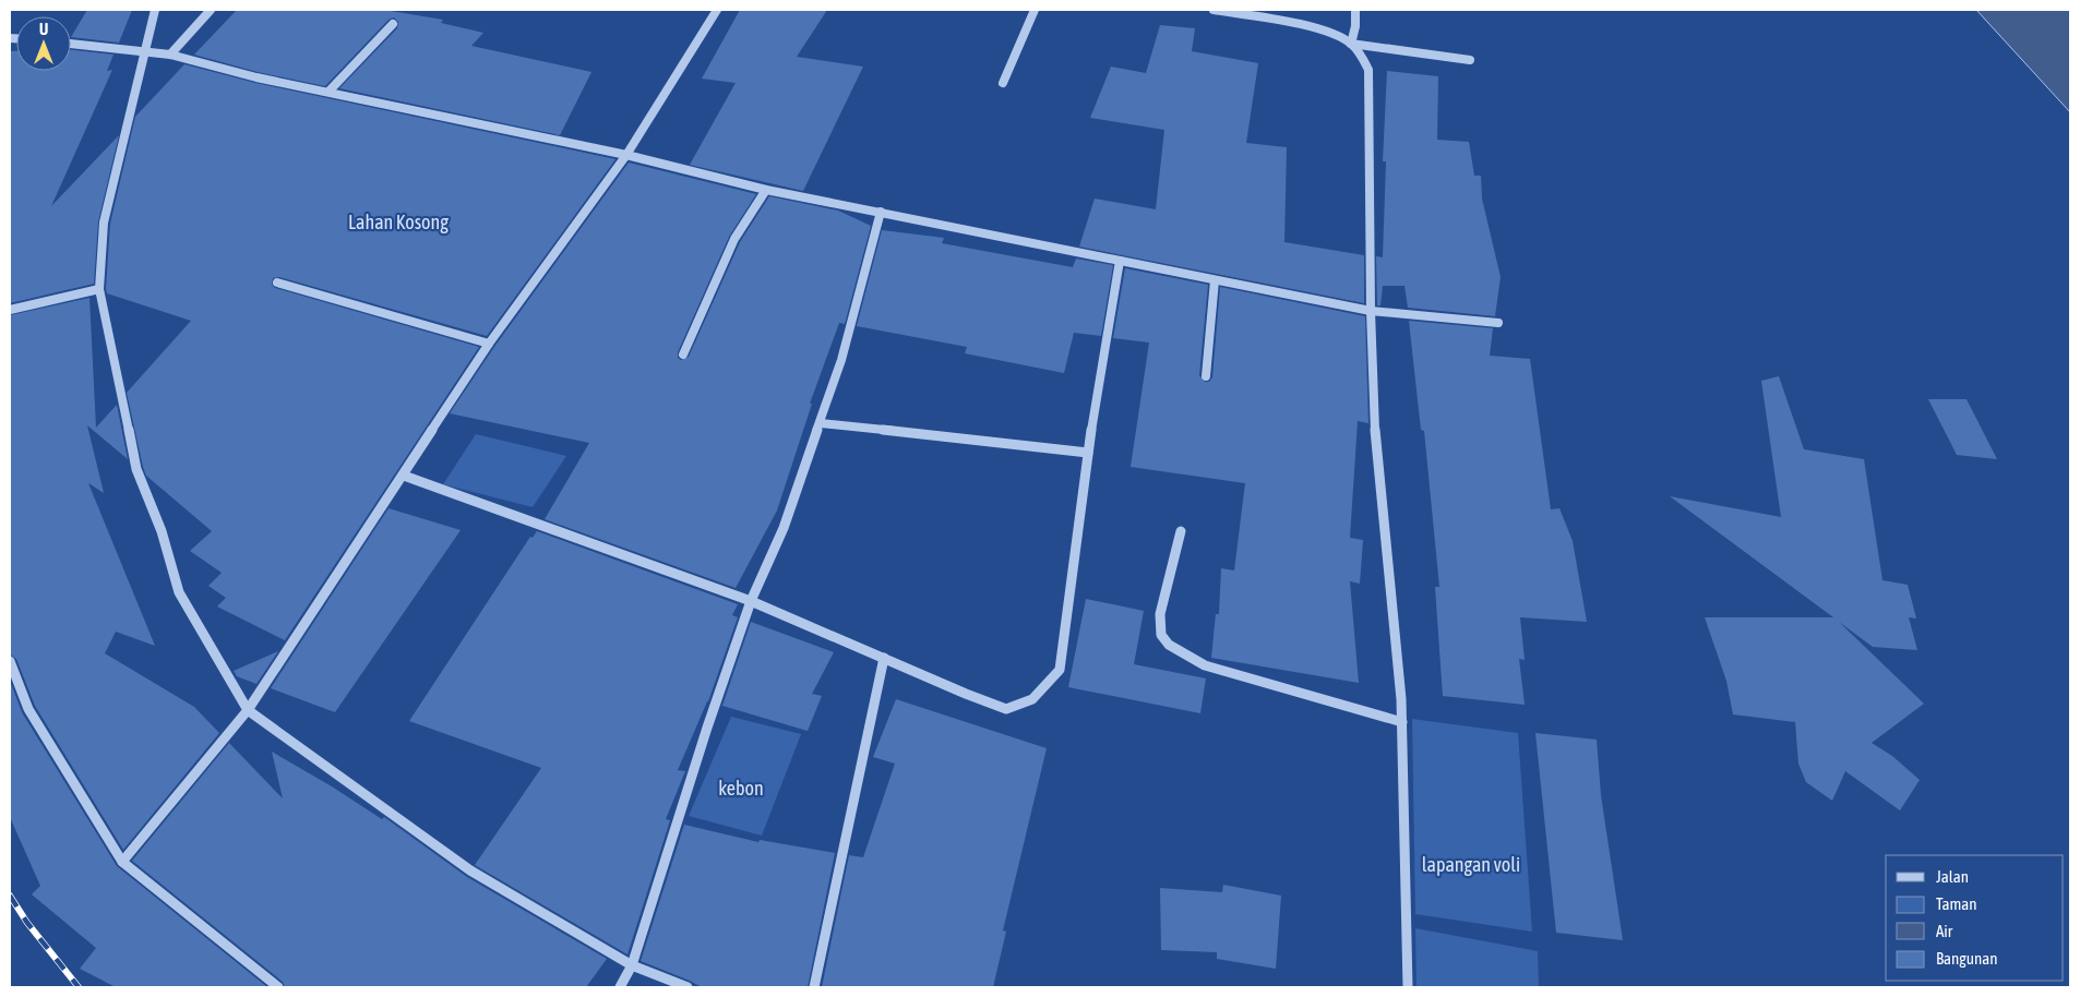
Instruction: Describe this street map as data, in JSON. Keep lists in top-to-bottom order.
{
  "parks": ["Lahan Kosong", "kebon", "lapangan voli"],
  "legend": [
    "Jalan",
    "Taman",
    "Air",
    "Bangunan"
  ],
  "north": "top"
}
